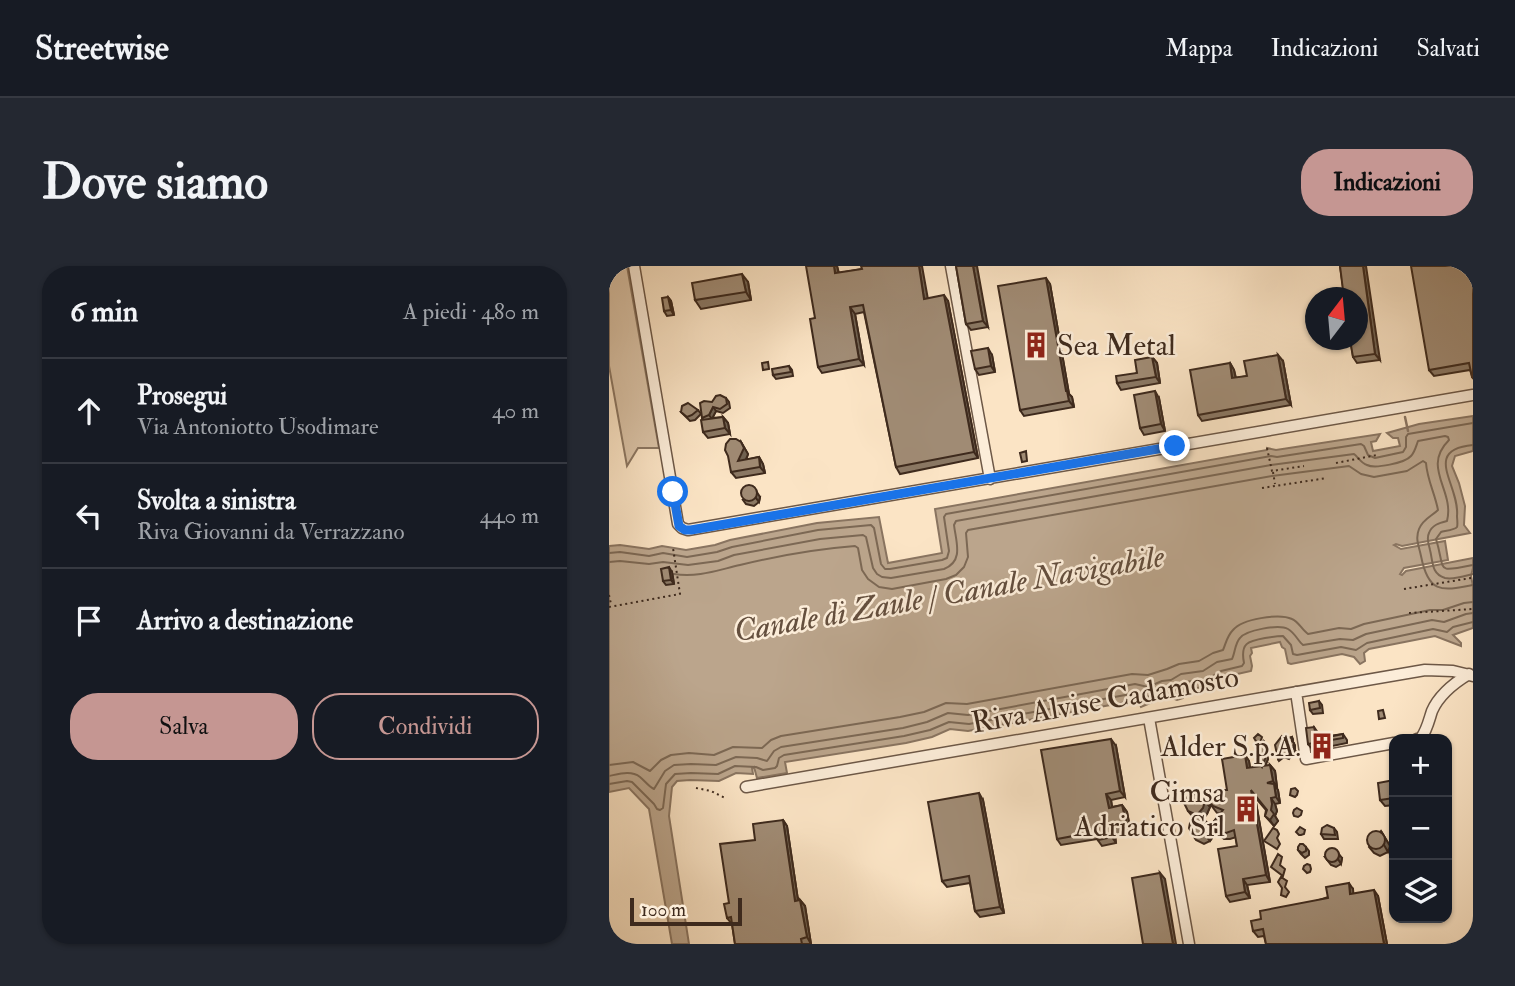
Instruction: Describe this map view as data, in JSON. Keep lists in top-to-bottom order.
{
  "streets": {
    "street": ["Riva Alvise Cadamosto"]
  },
  "water": ["Canale di Zaule / Canale Navigabile"],
  "places": {
    "building": ["Sea Metal", "Alder S.p.A.", "Cimsa Adriatico Srl"]
  },
  "scale_bar": "100 m",
  "north": "top",
  "page": {
    "header": "Streetwise",
    "nav": ["Mappa", "Indicazioni", "Salvati"],
    "buttons": [
      "Indicazioni",
      ["Salva", "Condividi"]
    ],
    "title": "Dove siamo",
    "heading": ["6 min", "A piedi · 480 m"],
    "list": [
      ["Prosegui", "Via Antoniotto Usodimare", "40 m"],
      ["Svolta a sinistra", "Riva Giovanni da Verrazzano", "440 m"],
      "Arrivo a destinazione"
    ],
    "map_buttons": ["+", "−"],
    "scale": "100 m"
  }
}
